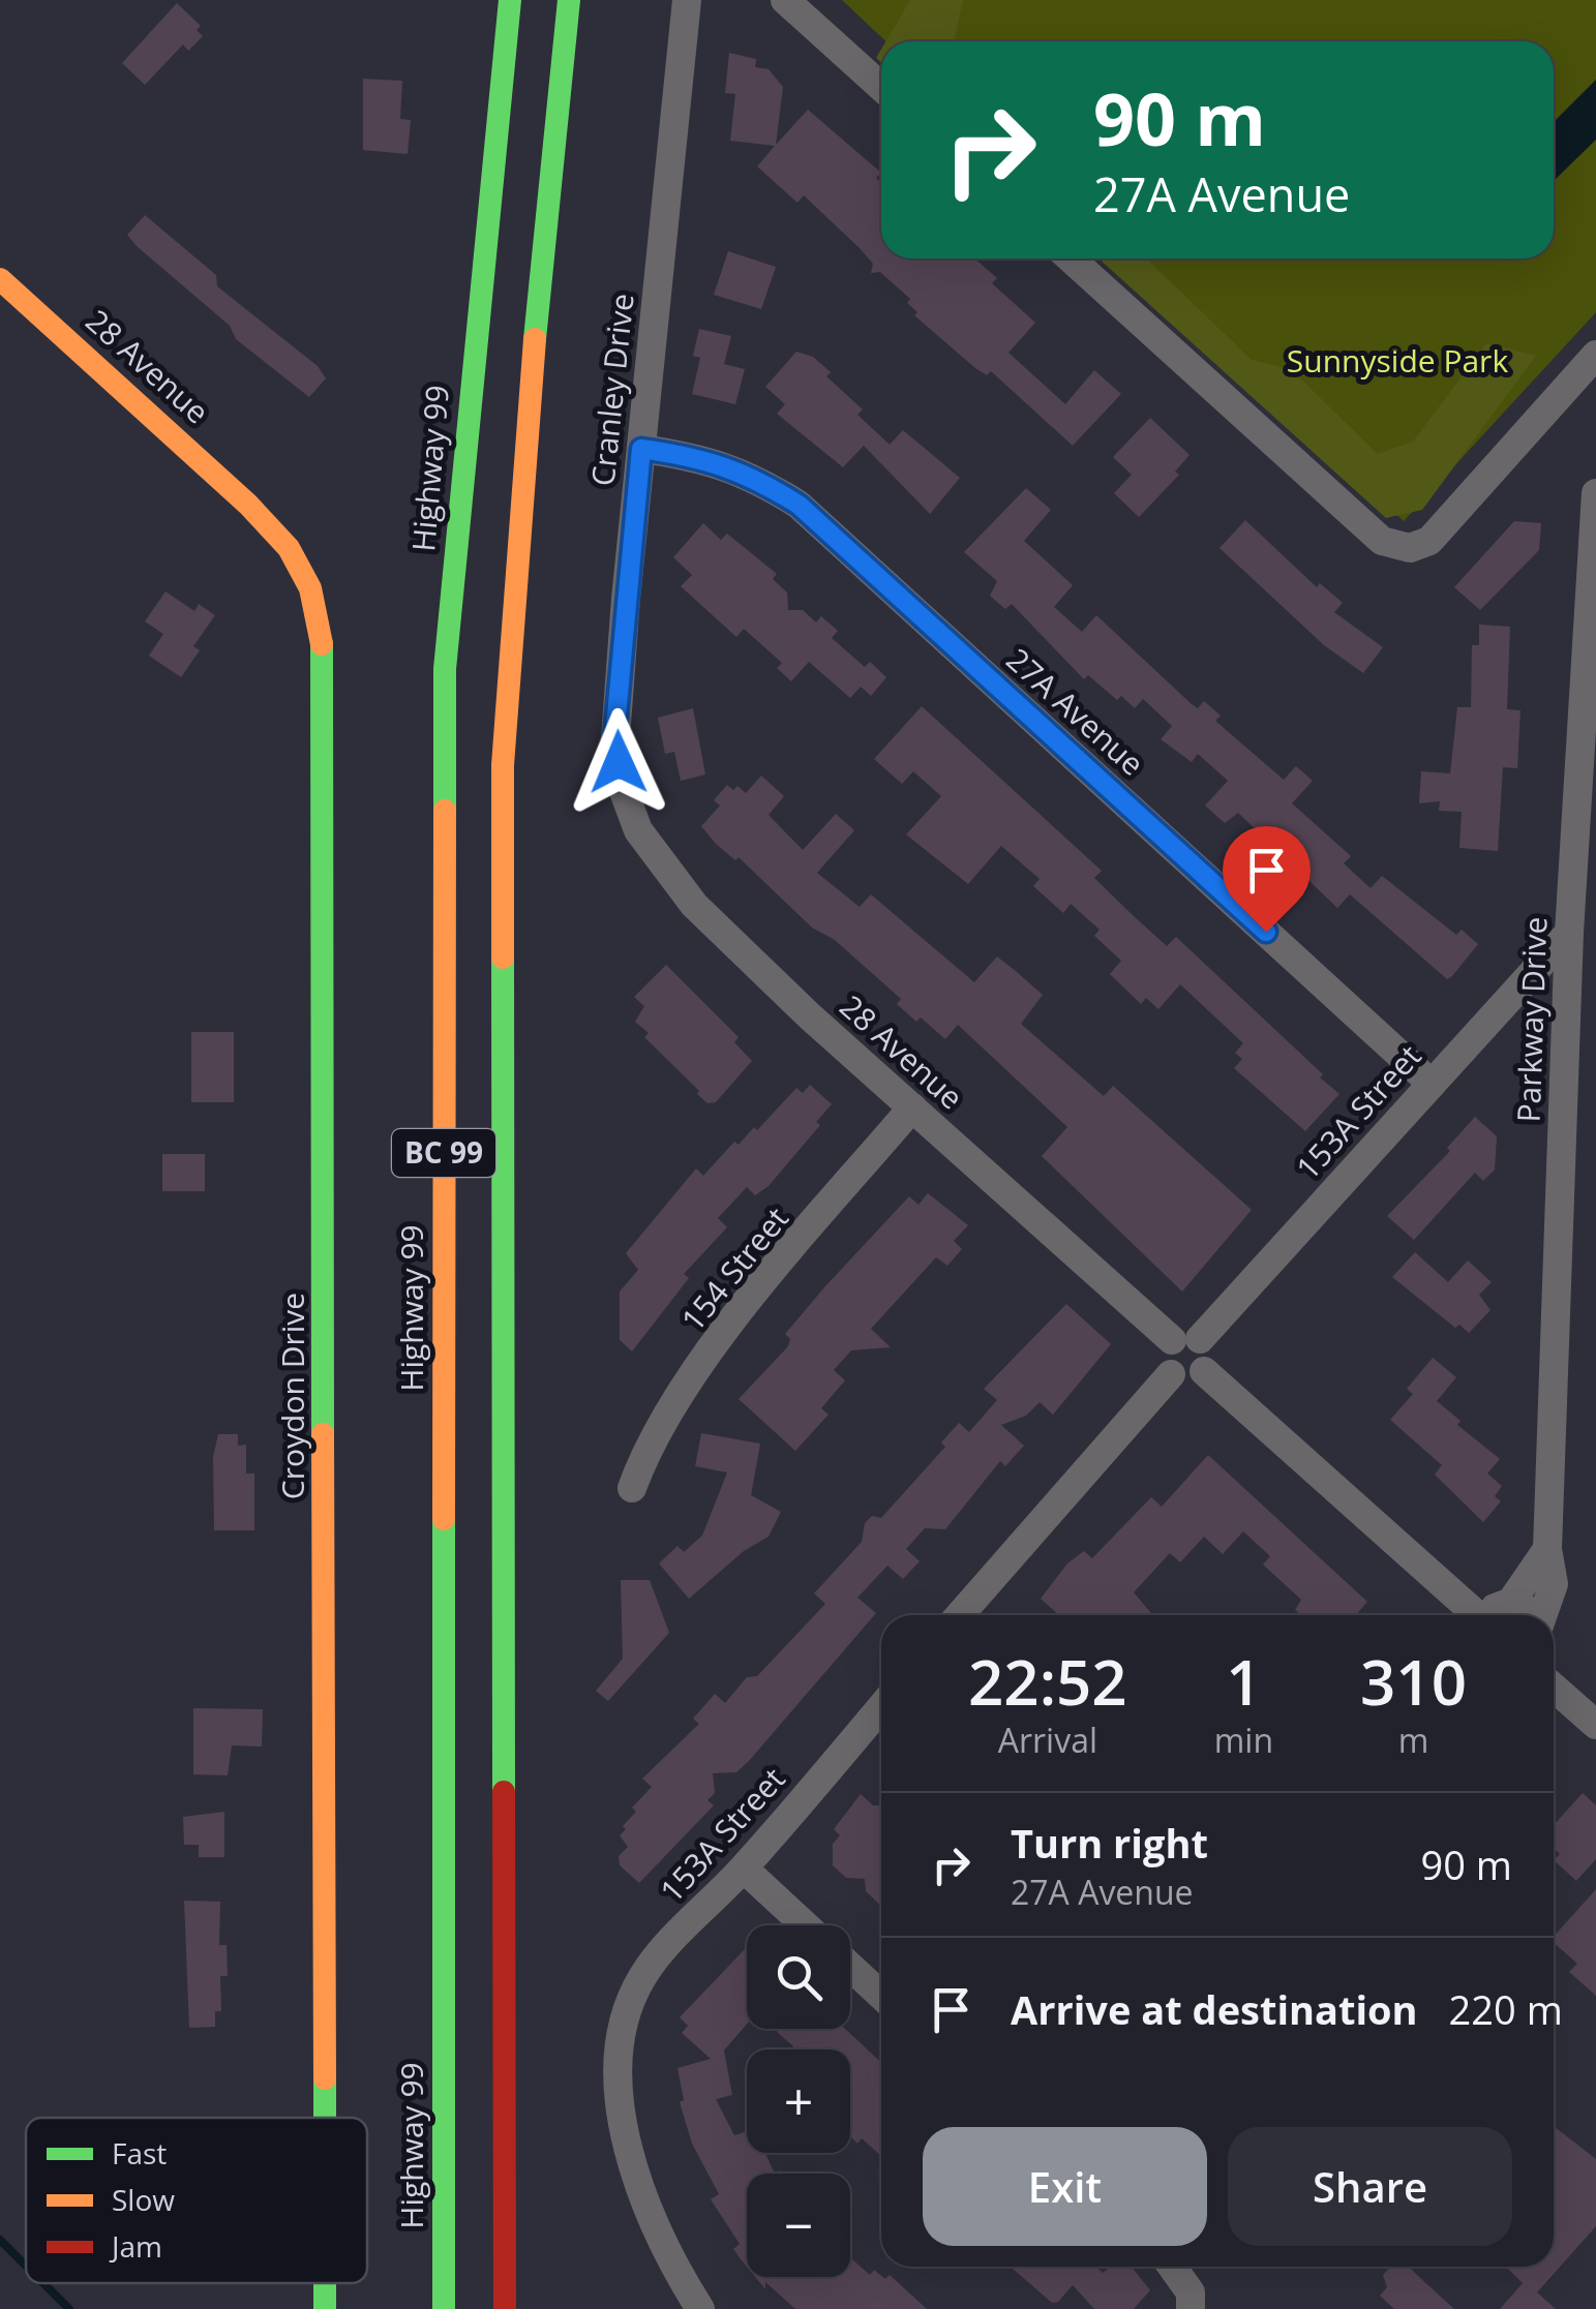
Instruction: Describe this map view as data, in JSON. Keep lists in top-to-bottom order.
{
  "streets": {
    "main road": [
      "28 Avenue",
      "Highway 99",
      "BC 99",
      "Croydon Drive"
    ],
    "street": [
      "Cranley Drive",
      "27A Avenue",
      "Parkway Drive",
      "153A Street",
      "154 Street"
    ]
  },
  "crossings": [
    ["28 Avenue", "Cranley Drive"],
    ["28 Avenue", "153A Street"],
    ["28 Avenue", "154 Street"],
    ["28 Avenue", "Croydon Drive"],
    ["Cranley Drive", "27A Avenue"],
    ["27A Avenue", "153A Street"],
    ["Parkway Drive", "153A Street"]
  ],
  "parks": ["Sunnyside Park"],
  "legend": ["Fast", "Slow", "Jam"],
  "page": {
    "turn": ["90 m", "27A Avenue"],
    "eta": [
      "22:52",
      "Arrival",
      "1",
      "min",
      "310",
      "m"
    ],
    "list": [
      {
        "name": "Turn right",
        "note": "27A Avenue",
        "value": "90 m"
      },
      {
        "name": "Arrive at destination",
        "value": "220 m"
      }
    ],
    "map_buttons": ["+", "−"],
    "buttons": ["Exit", "Share"]
  }
}
